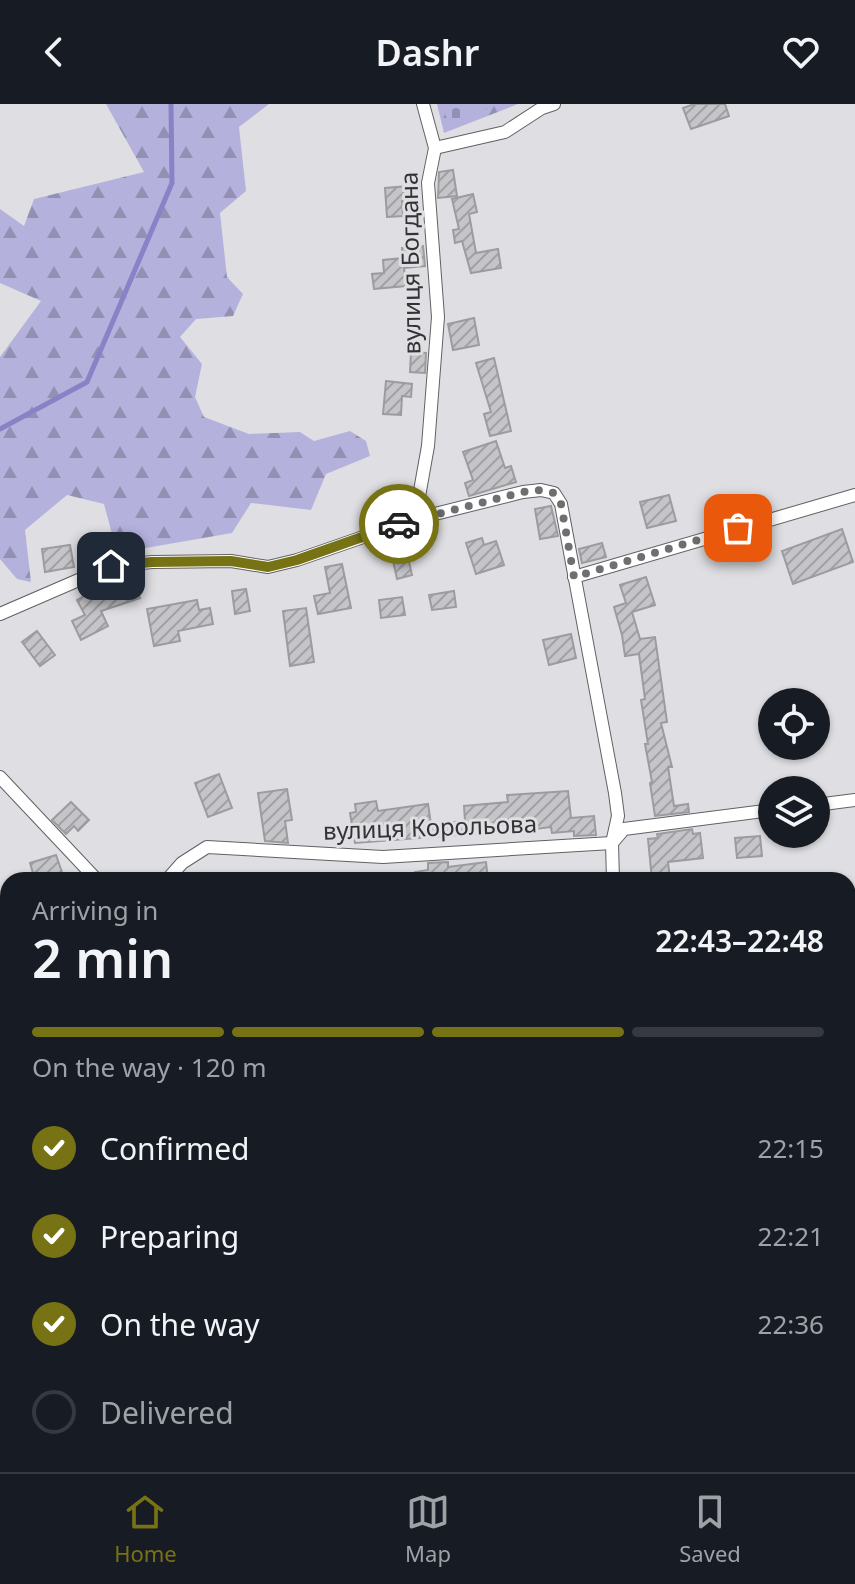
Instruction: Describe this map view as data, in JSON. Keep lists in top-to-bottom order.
{
  "streets": {
    "street": ["вулиця Богдана", "вулиця Корольова"]
  },
  "page": {
    "header": "Dashr",
    "heading": ["2 min", "Arriving in", "22:43–22:48"],
    "bar": "On the way · 120 m",
    "list": [
      ["Confirmed", "22:15"],
      ["Preparing", "22:21"],
      ["On the way", "22:36"],
      "Delivered"
    ],
    "tabs": ["Home", "Map", "Saved"]
  }
}
